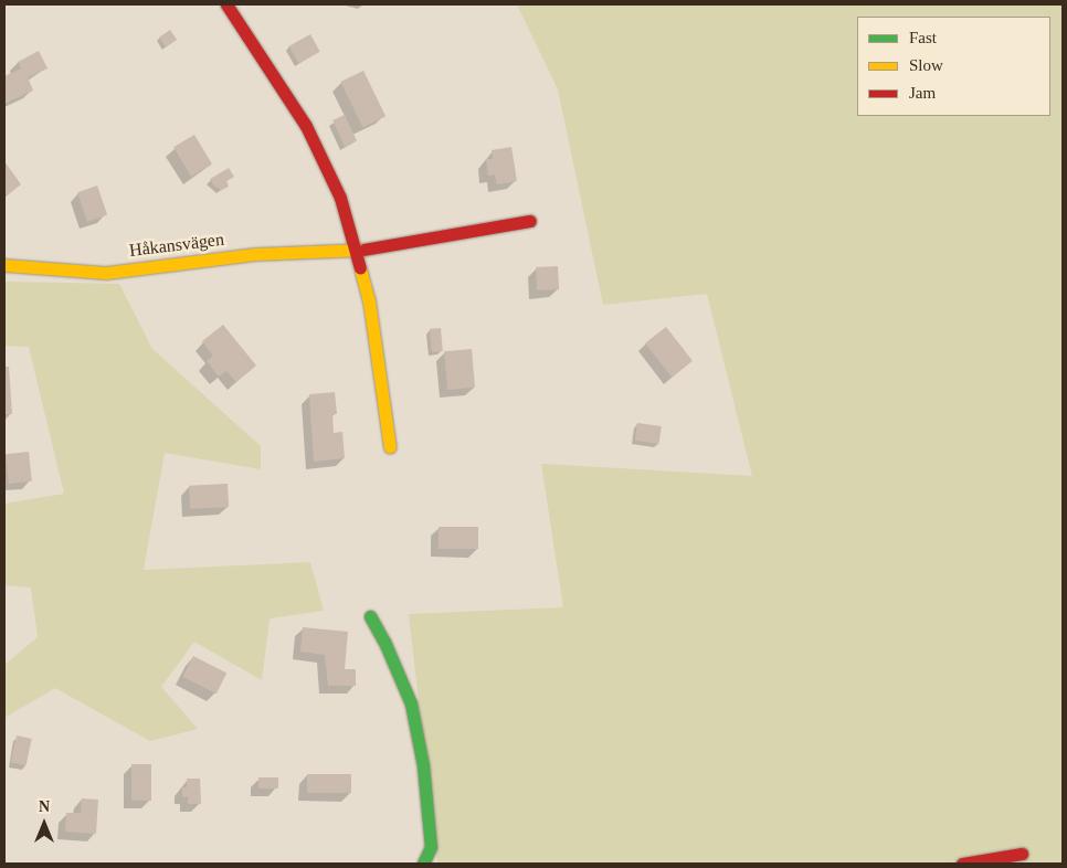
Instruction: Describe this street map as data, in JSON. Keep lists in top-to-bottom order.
{
  "streets": {
    "street": ["Håkansvägen"]
  },
  "legend": ["Fast", "Slow", "Jam"],
  "north": "top"
}
